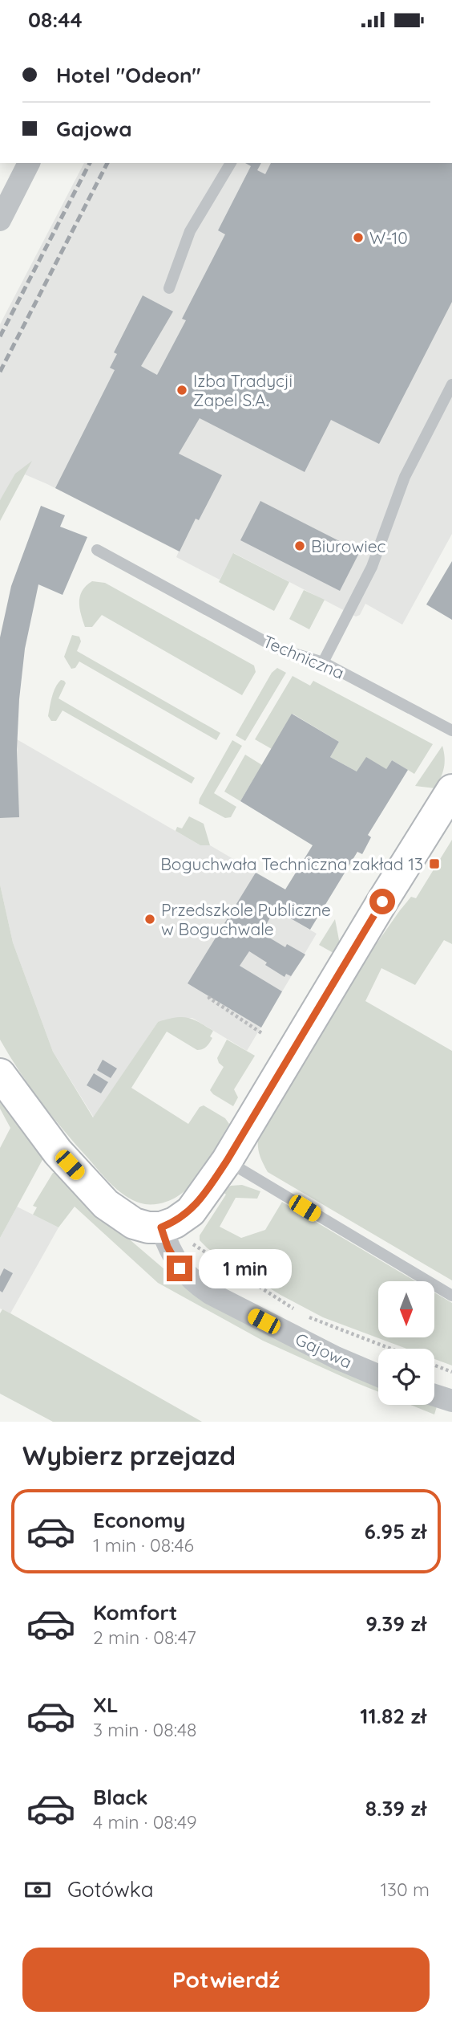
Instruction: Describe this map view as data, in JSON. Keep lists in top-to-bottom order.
{
  "streets": {
    "street": ["Gajowa"],
    "lane": ["Techniczna"]
  },
  "places": {
    "other": [
      "W-10",
      "Izba Tradycji Zapel S.A.",
      "Biurowiec",
      "Przedszkole Publiczne w Boguchwale"
    ],
    "transit": ["Boguchwała Techniczna zakład 13"]
  },
  "north": "bottom",
  "page": {
    "status": "08:44",
    "banner": ["Hotel \"Odeon\"", "Gajowa"],
    "bubble": "1 min",
    "heading": "Wybierz przejazd",
    "list": [
      {
        "name": "Economy",
        "note": "1 min · 08:46",
        "value": "6.95 zł"
      },
      {
        "name": "Komfort",
        "note": "2 min · 08:47",
        "value": "9.39 zł"
      },
      {
        "name": "XL",
        "note": "3 min · 08:48",
        "value": "11.82 zł"
      },
      {
        "name": "Black",
        "note": "4 min · 08:49",
        "value": "8.39 zł"
      }
    ],
    "pay": ["Gotówka", "130 m"],
    "buttons": "Potwierdź"
  }
}
